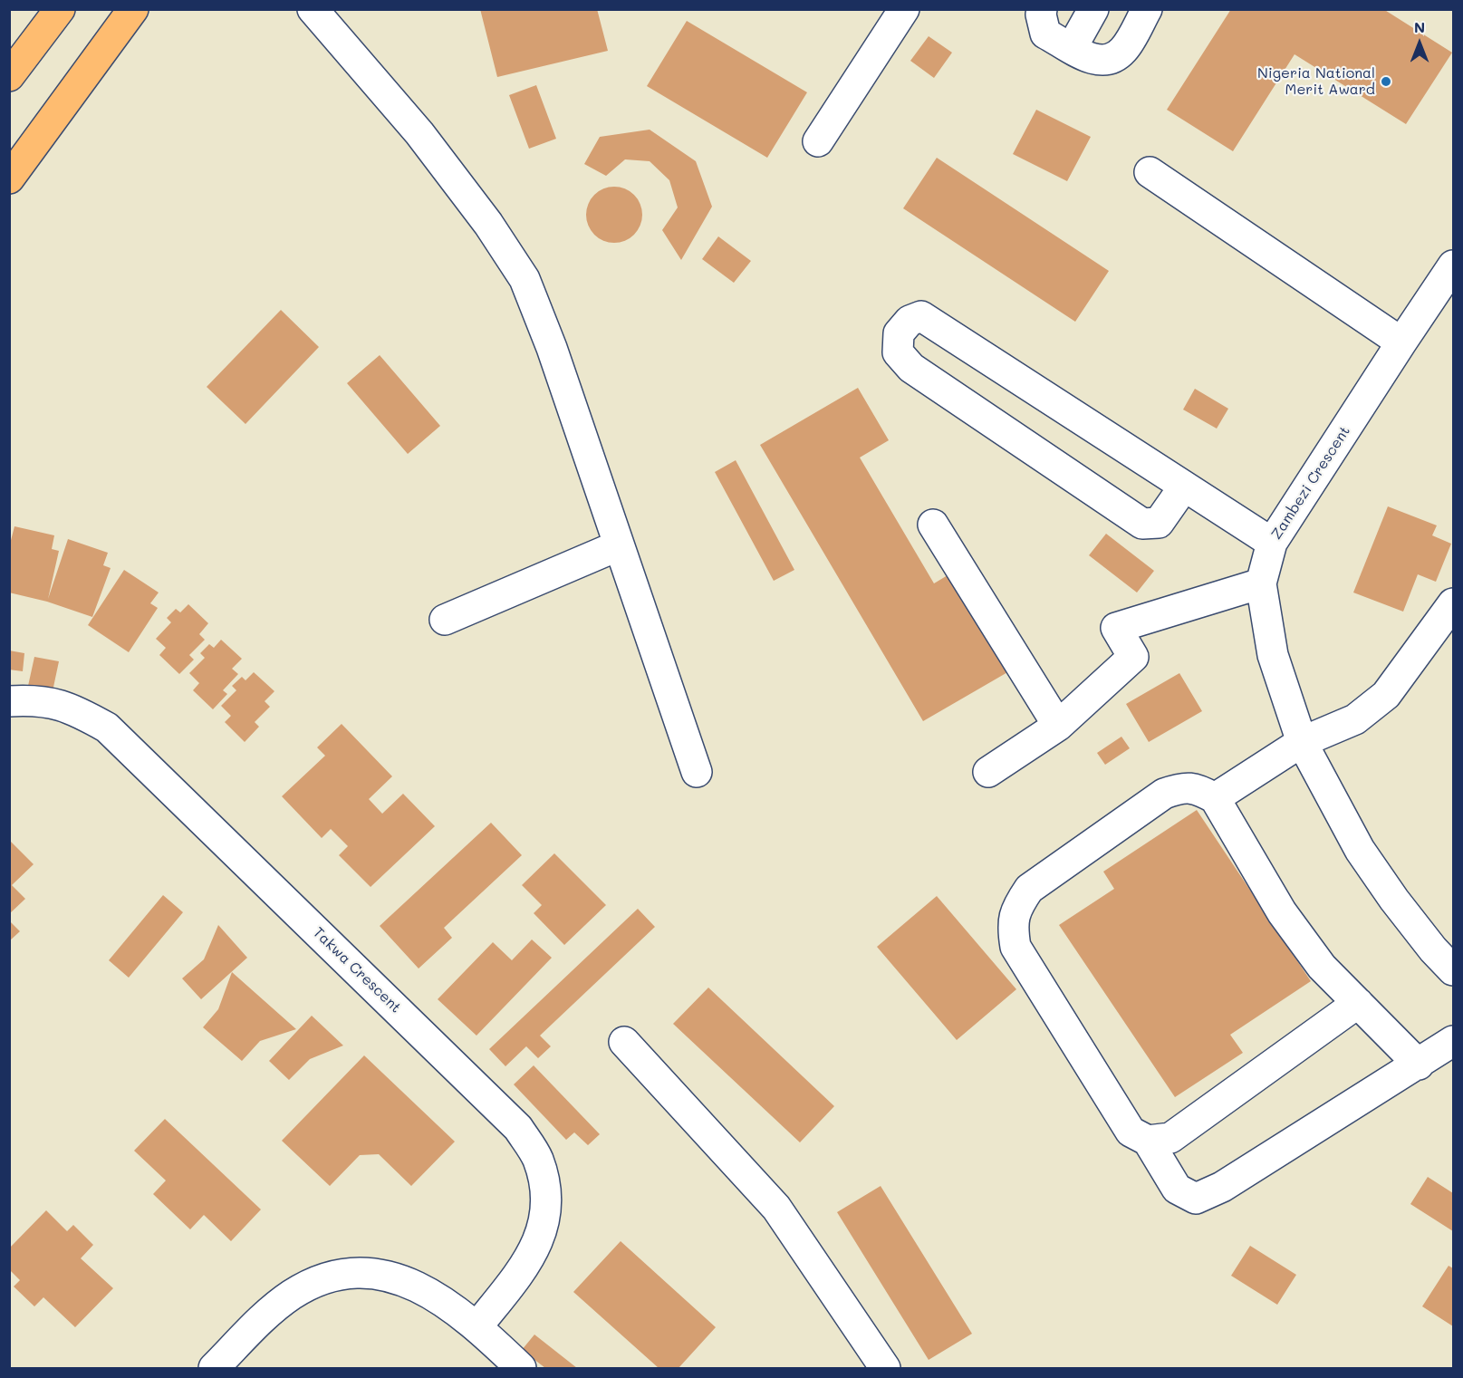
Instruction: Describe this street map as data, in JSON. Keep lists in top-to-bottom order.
{
  "streets": {
    "street": ["Zambezi Crescent", "Takwa Crescent"]
  },
  "places": ["Nigeria National Merit Award"],
  "north": "top"
}
